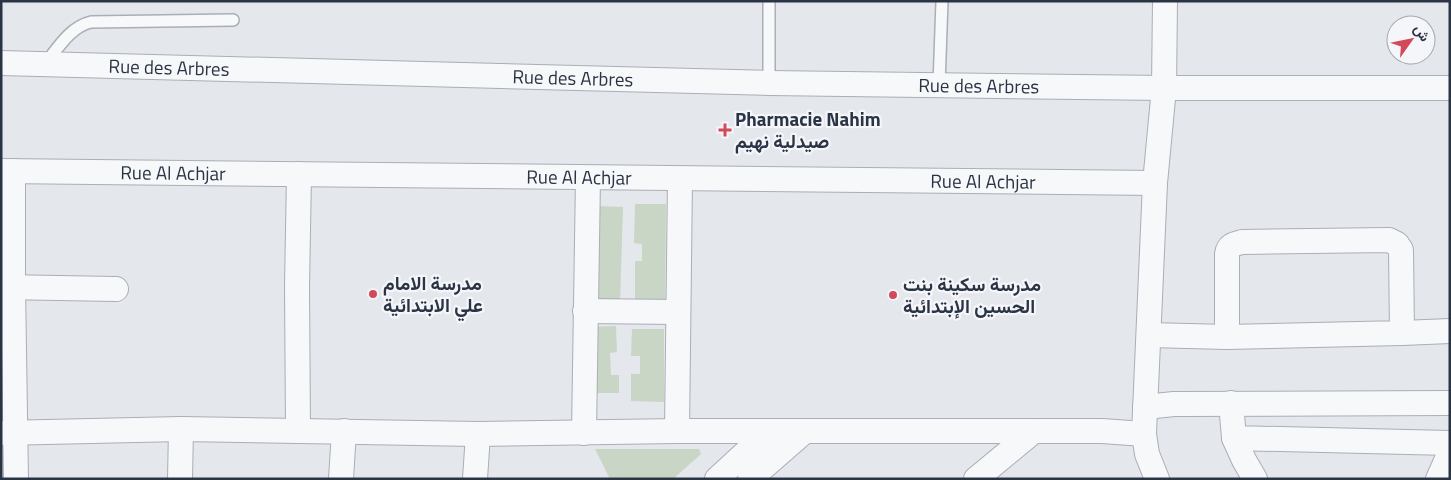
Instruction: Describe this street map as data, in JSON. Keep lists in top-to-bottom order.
{
  "streets": {
    "street": ["Rue des Arbres", "Rue Al Achjar"]
  },
  "places": {
    "health": ["Pharmacie Nahim صيدلية نهيم"],
    "other": ["مدرسة الامام علي الابتدائية", "مدرسة سكينة بنت الحسين الإبتدائية"]
  },
  "north": "top right"
}
